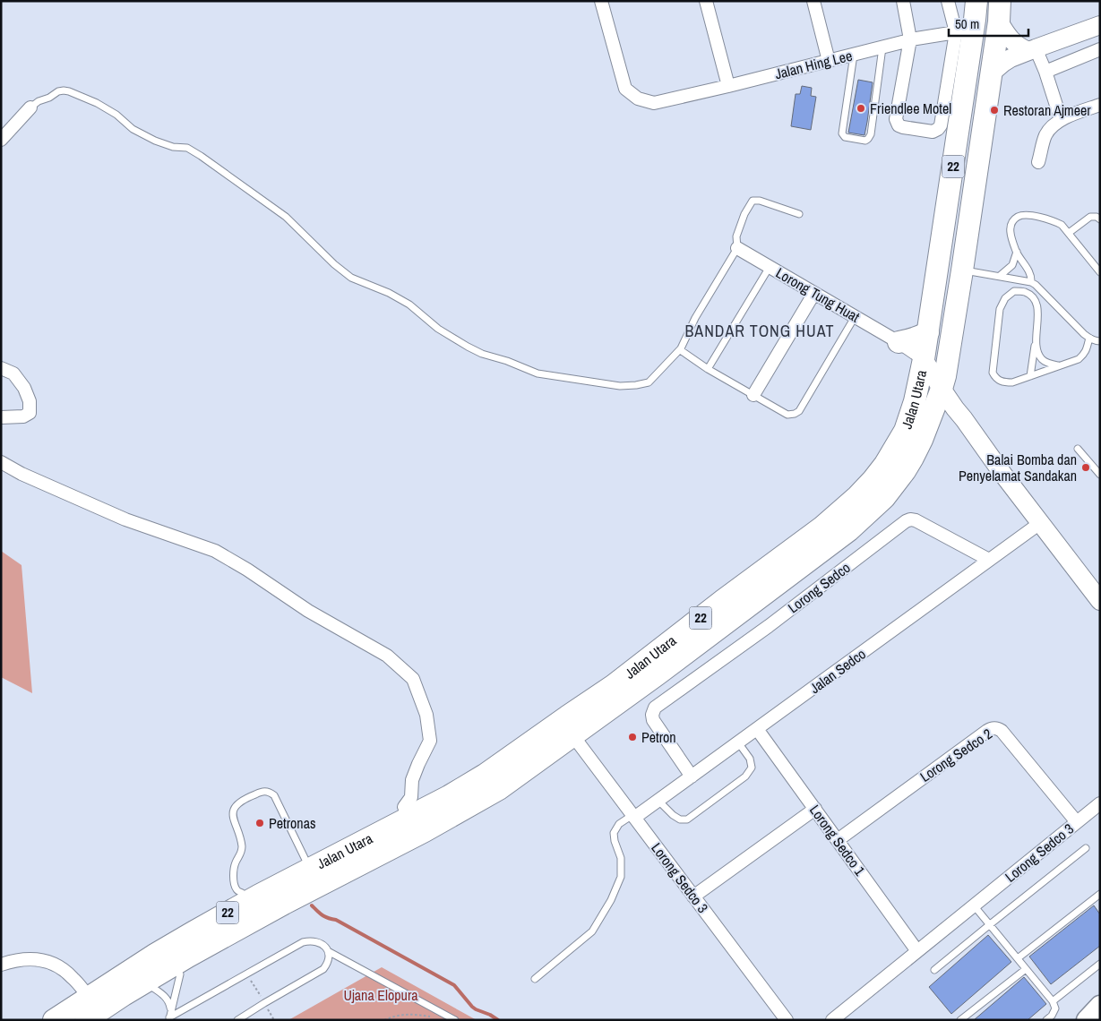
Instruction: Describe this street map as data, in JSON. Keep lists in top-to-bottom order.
{
  "streets": {
    "highway": ["22", "Jalan Utara"],
    "street": [
      "Jalan Hing Lee",
      "Lorong Tung Huat",
      "Lorong Sedco",
      "Jalan Sedco",
      "Lorong Sedco 2",
      "Lorong Sedco 1",
      "Lorong Sedco 3"
    ]
  },
  "crossings": [
    ["Jalan Hing Lee", "Jalan Utara"],
    ["22", "Jalan Utara"],
    ["Lorong Tung Huat", "Jalan Utara"],
    ["Jalan Utara", "Lorong Sedco 3"],
    ["Lorong Sedco", "Jalan Sedco"],
    ["Jalan Sedco", "Lorong Sedco 1"],
    ["Jalan Sedco", "Lorong Sedco 3"],
    ["Lorong Sedco 2", "Lorong Sedco 1"],
    ["Lorong Sedco 2", "Lorong Sedco 3"],
    ["Lorong Sedco 1", "Lorong Sedco 3"]
  ],
  "districts": ["BANDAR TONG HUAT"],
  "parks": ["Ujana Elopura"],
  "places": [
    "Friendlee Motel",
    "Restoran Ajmeer",
    "Balai Bomba dan Penyelamat Sandakan",
    "Petron",
    "Petronas"
  ],
  "scale_bar": "50 m"
}
